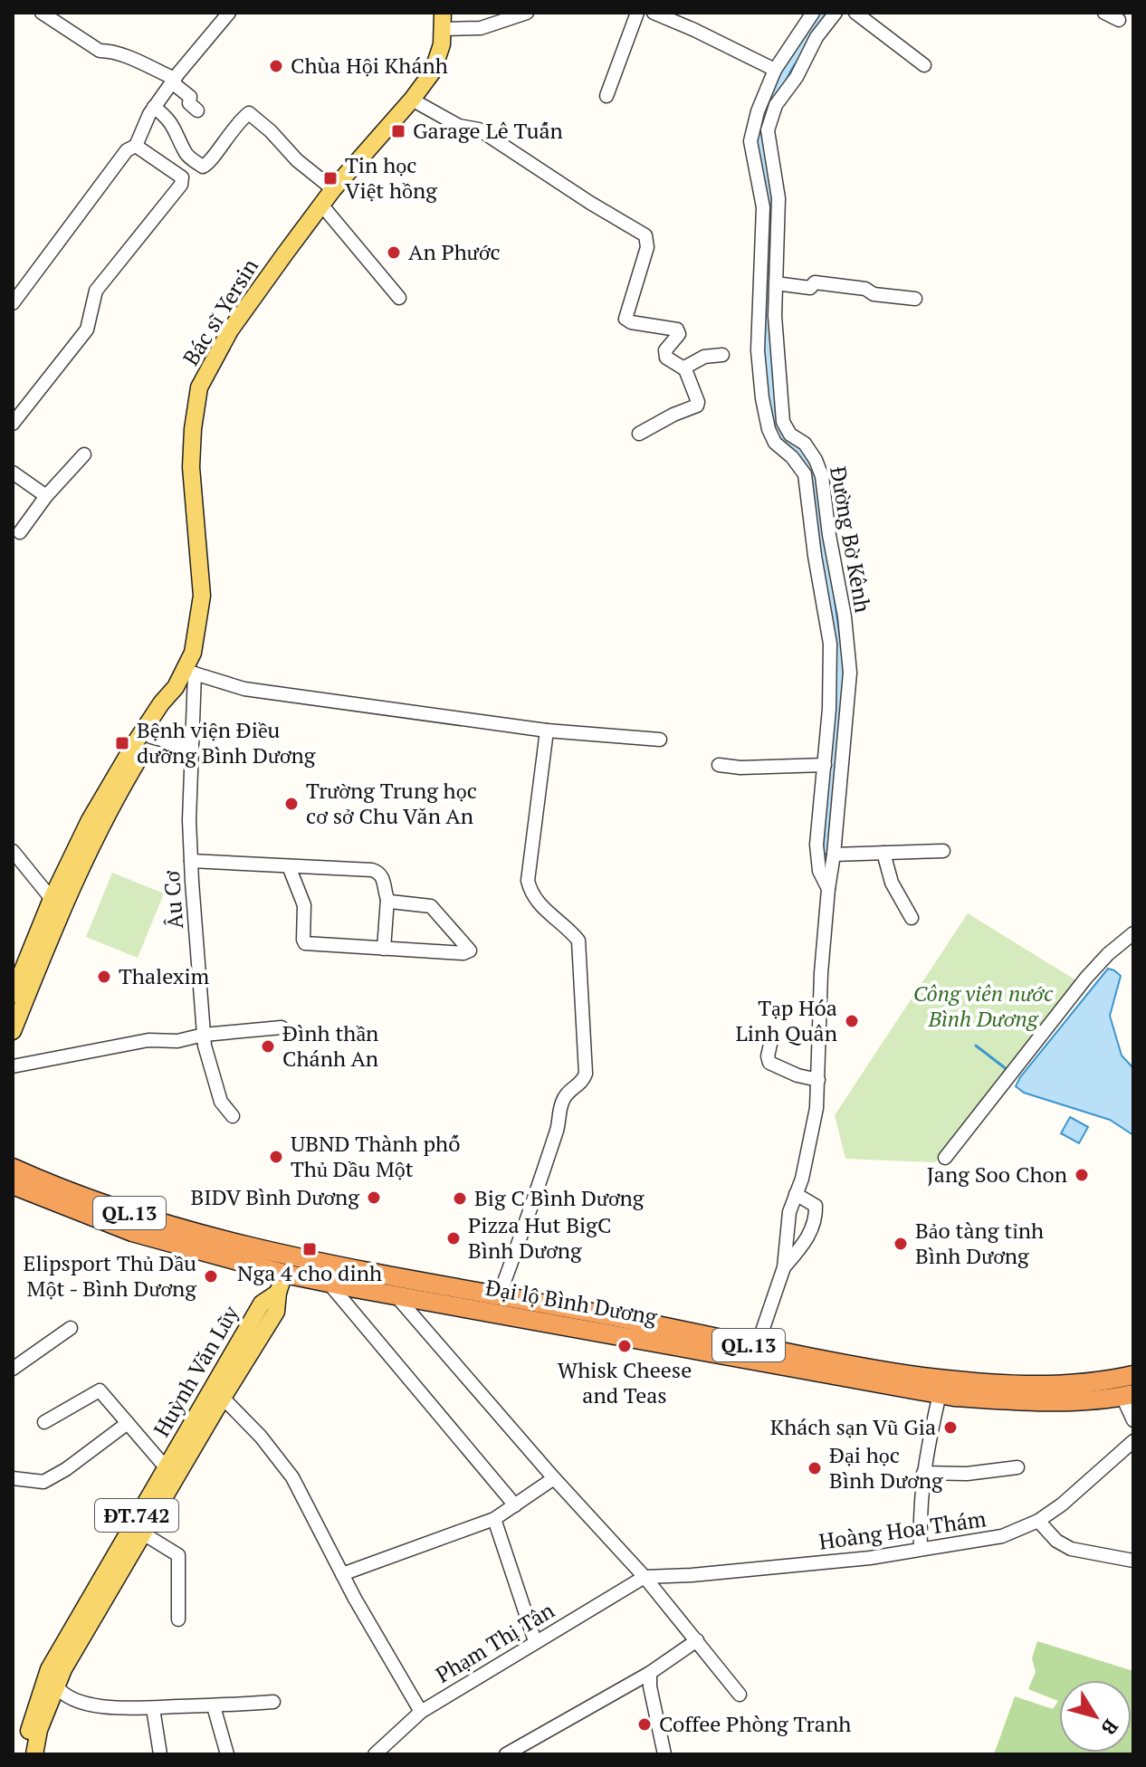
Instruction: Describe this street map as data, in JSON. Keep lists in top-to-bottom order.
{
  "streets": {
    "highway": ["QL.13", "Đại lộ Bình Dương"],
    "main road": ["Bác sĩ Yersin", "Huỳnh Văn Lũy", "ĐT.742"],
    "street": [
      "Đường Bờ Kênh",
      "Âu Cơ",
      "Hoàng Hoa Thám",
      "Phạm Thị Tân"
    ]
  },
  "crossings": [
    ["Bác sĩ Yersin", "Âu Cơ"],
    ["Đại lộ Bình Dương", "ĐT.742"],
    ["Huỳnh Văn Lũy", "ĐT.742"],
    ["Hoàng Hoa Thám", "Phạm Thị Tân"]
  ],
  "parks": ["Công viên nước Bình Dương"],
  "places": {
    "other": [
      "Chùa Hội Khánh",
      "An Phước",
      "Trường Trung học cơ sở Chu Văn An",
      "Thalexim",
      "Tạp Hóa Linh Quân",
      "Đình thần Chánh An",
      "UBND Thành phố Thủ Dầu Một",
      "Jang Soo Chon",
      "BIDV Bình Dương",
      "Big C Bình Dương",
      "Pizza Hut BigC Bình Dương",
      "Bảo tàng tỉnh Bình Dương",
      "Elipsport Thủ Dầu Một - Bình Dương",
      "Whisk Cheese and Teas",
      "Khách sạn Vũ Gia",
      "Đại học Bình Dương",
      "Coffee Phòng Tranh"
    ],
    "transit": [
      "Garage Lê Tuấn",
      "Tin học Việt hồng",
      "Bệnh viện Điều dưỡng Bình Dương",
      "Nga 4 cho dinh"
    ]
  },
  "north": "bottom right"
}
